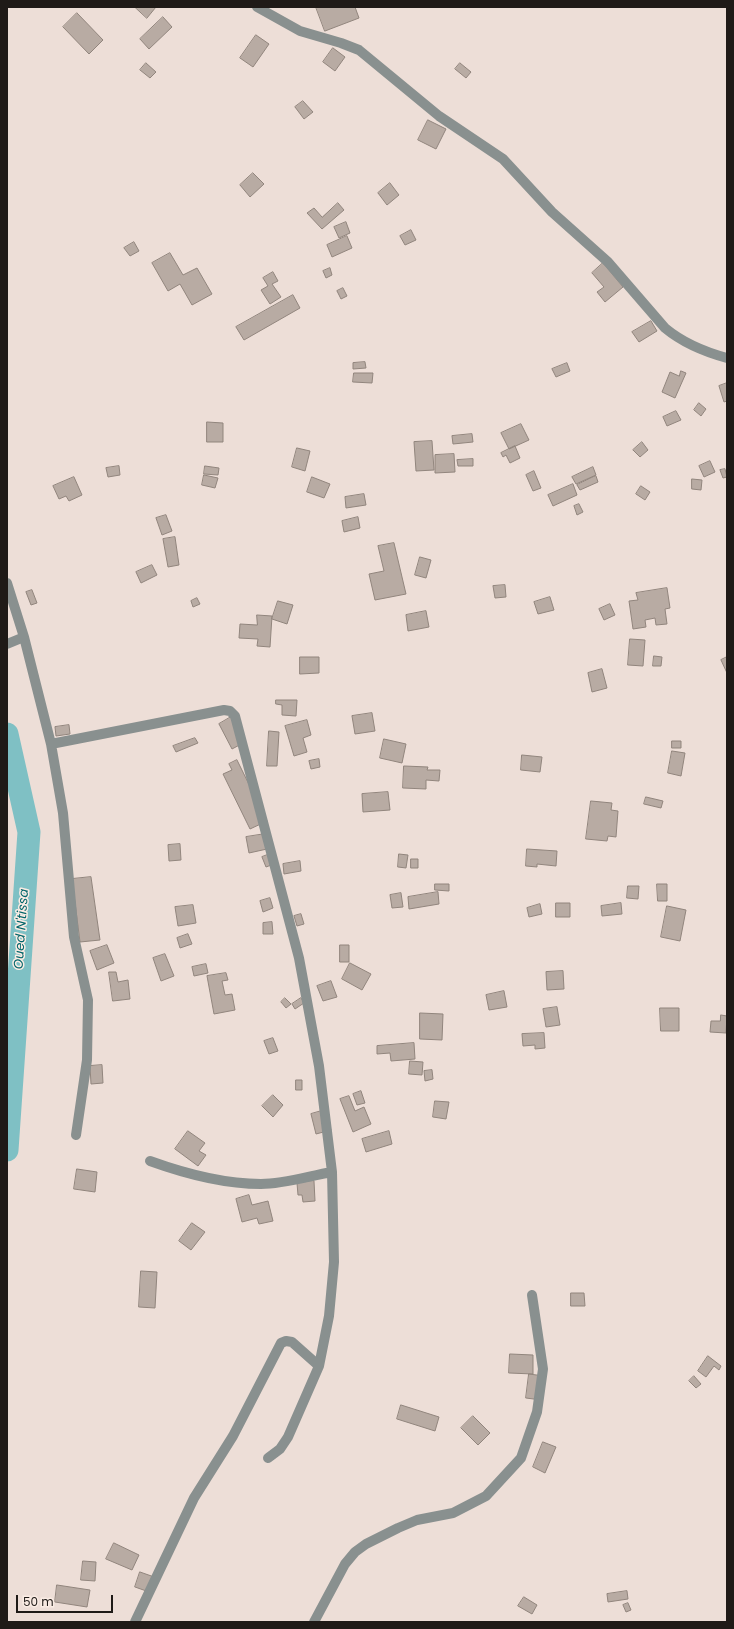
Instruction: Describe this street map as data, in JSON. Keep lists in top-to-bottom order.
{
  "water": ["Oued N'tissa"],
  "scale_bar": "50 m"
}
